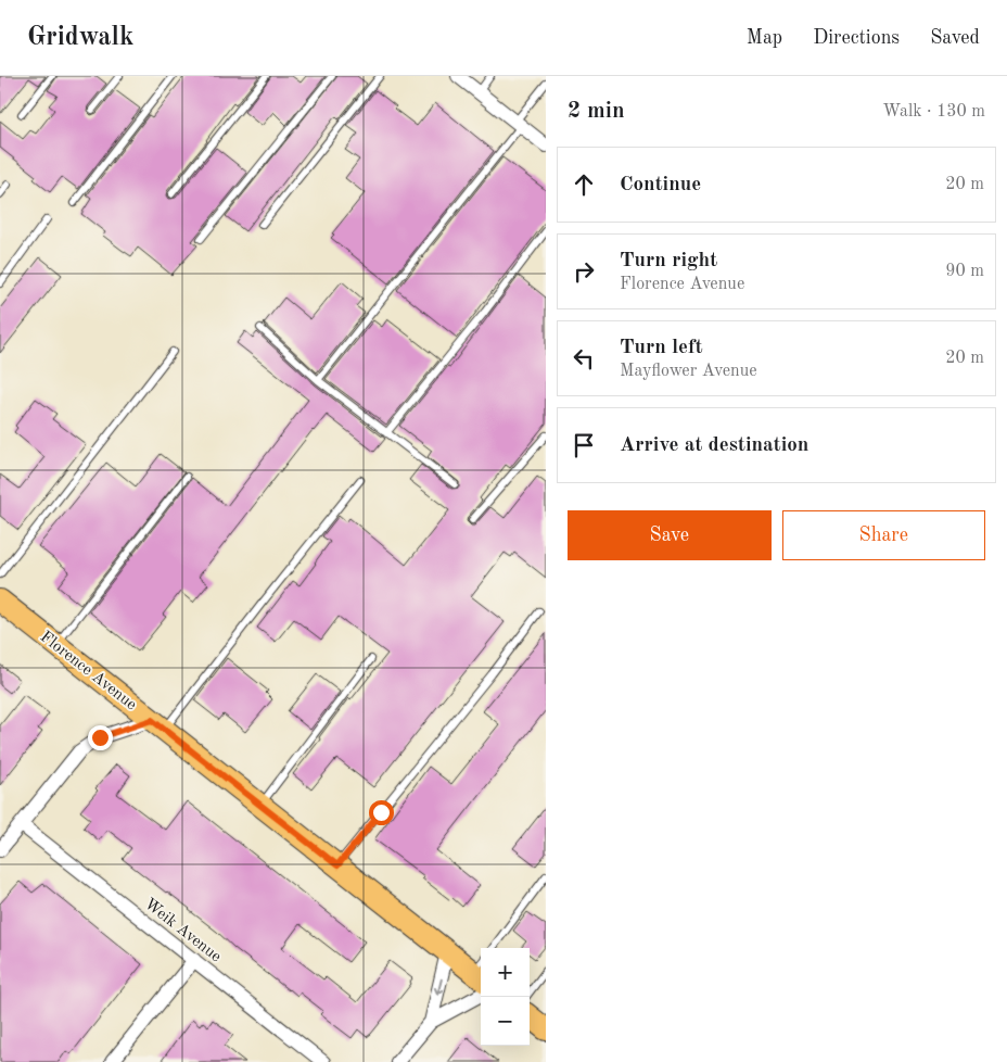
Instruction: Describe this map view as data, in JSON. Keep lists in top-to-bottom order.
{
  "streets": {
    "main road": ["Florence Avenue"],
    "street": ["Weik Avenue"]
  },
  "page": {
    "header": "Gridwalk",
    "nav": ["Map", "Directions", "Saved"],
    "heading": ["2 min", "Walk · 130 m"],
    "list": [
      ["Continue", "20 m"],
      ["Turn right", "Florence Avenue", "90 m"],
      ["Turn left", "Mayflower Avenue", "20 m"],
      "Arrive at destination"
    ],
    "buttons": ["Save", "Share"],
    "map_buttons": ["+", "−"]
  }
}
